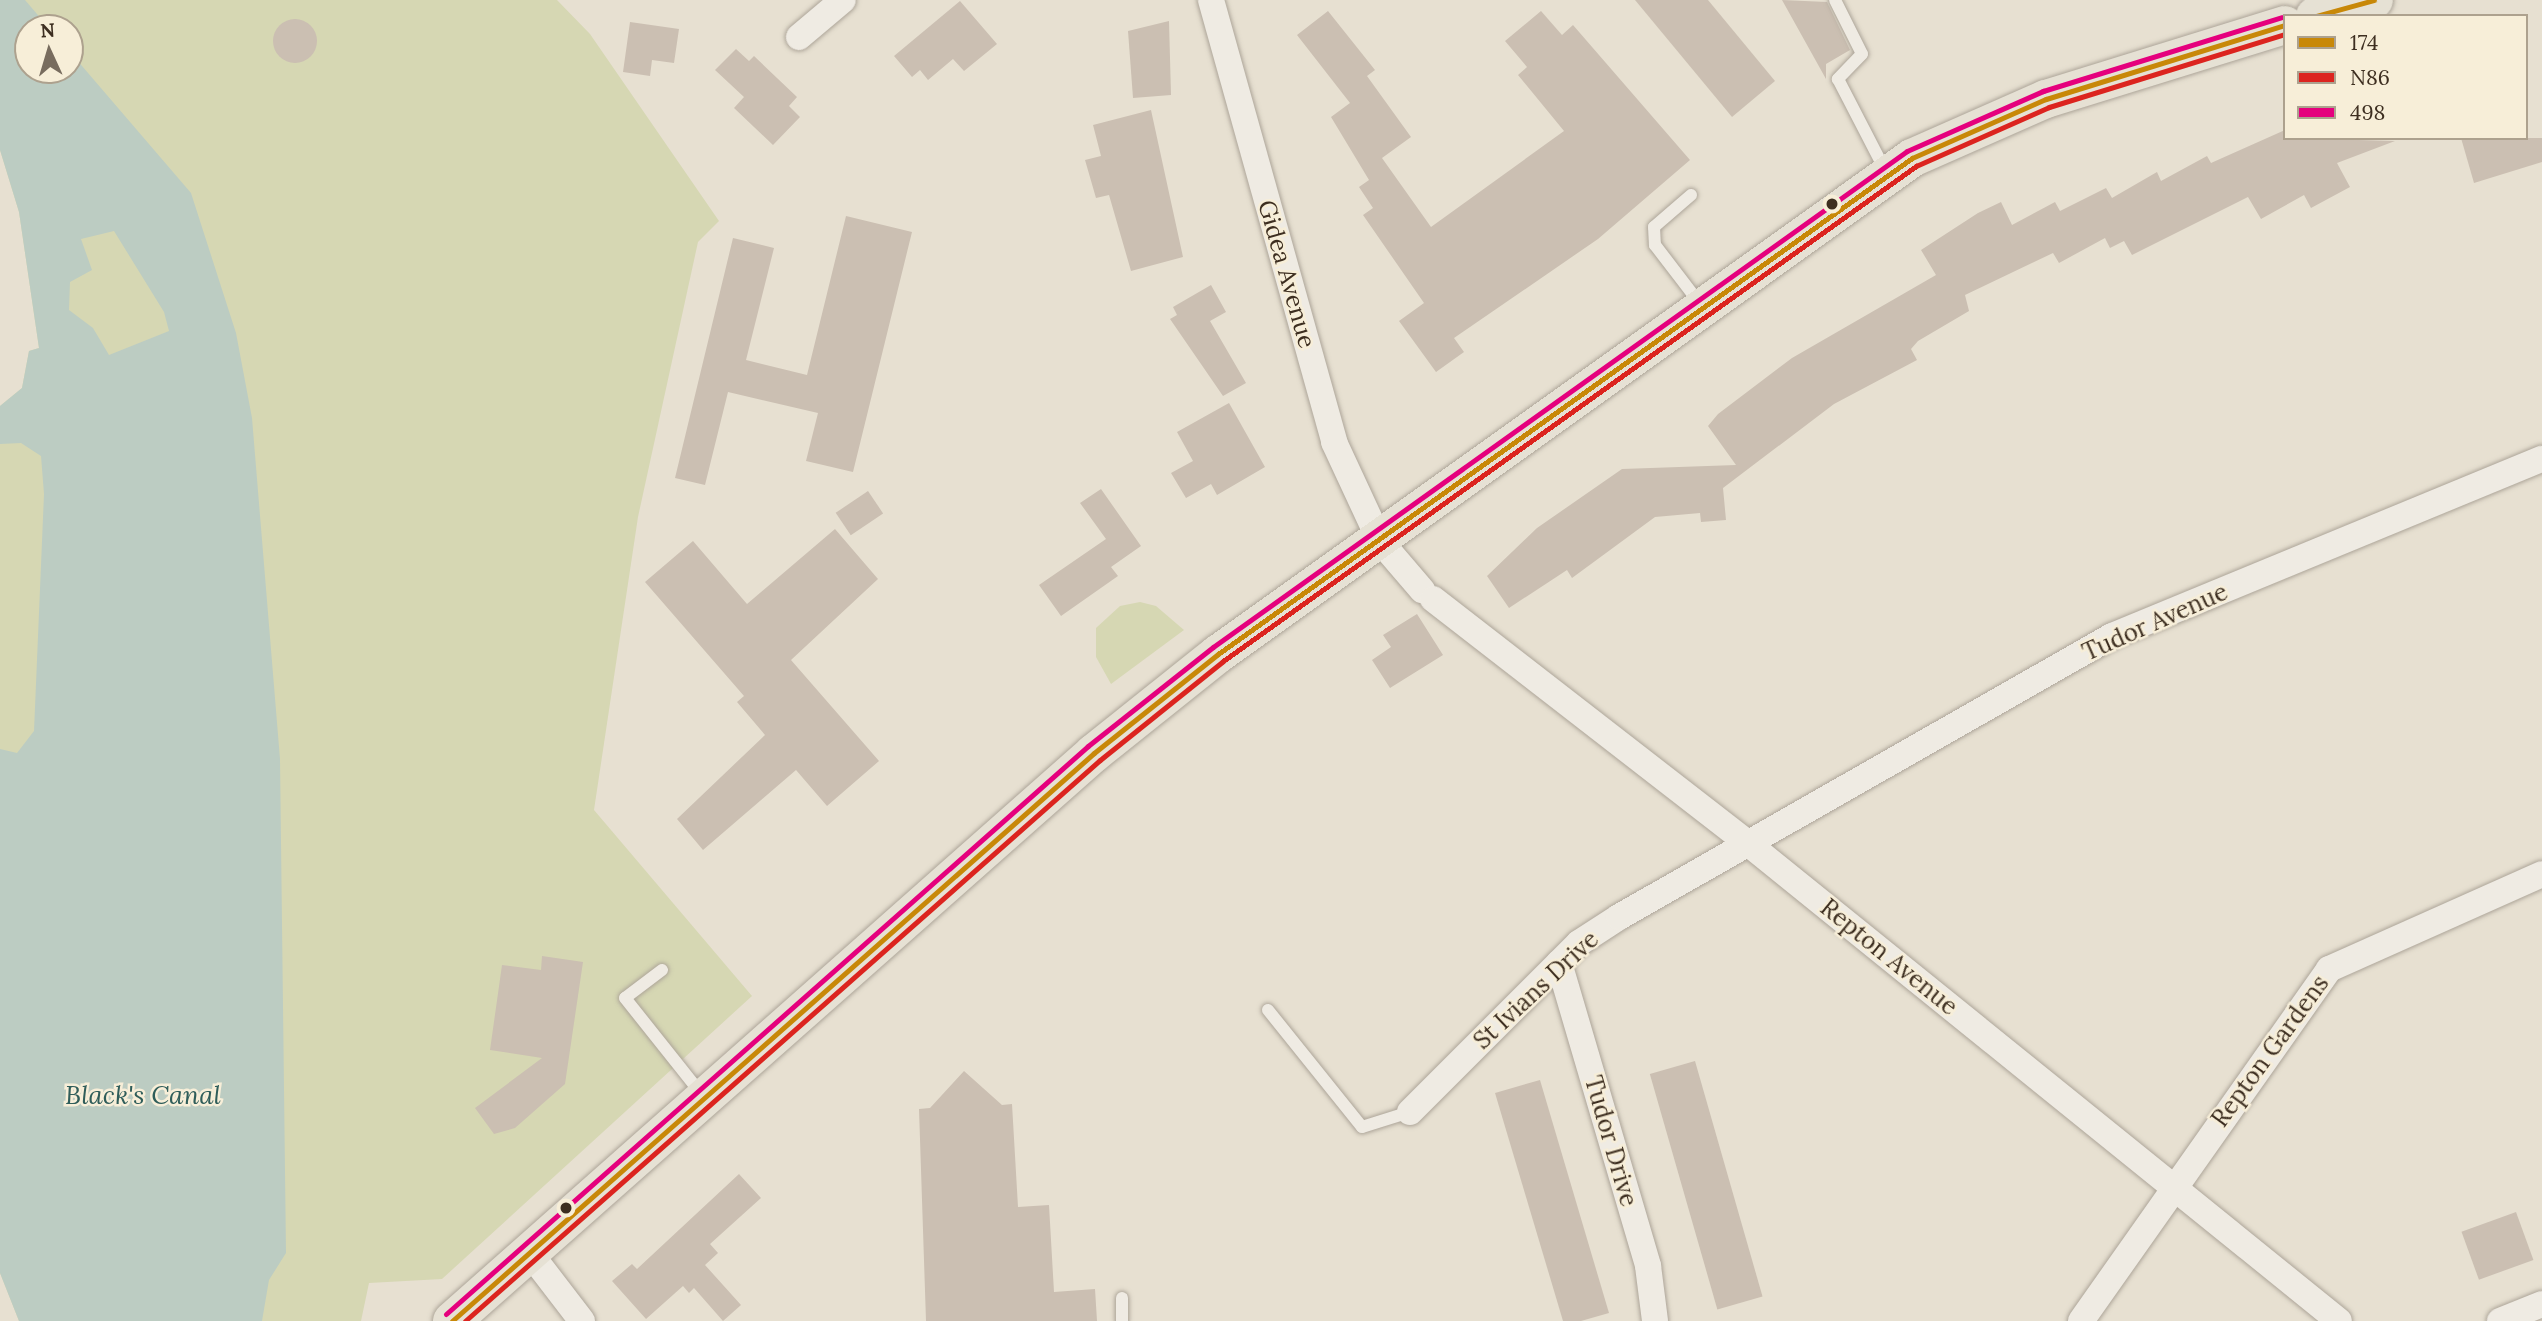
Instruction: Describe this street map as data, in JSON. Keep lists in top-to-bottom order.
{
  "streets": {
    "street": [
      "Gidea Avenue",
      "Tudor Avenue",
      "Repton Avenue",
      "St Ivians Drive",
      "Repton Gardens",
      "Tudor Drive"
    ]
  },
  "crossings": [
    ["Gidea Avenue", "Repton Avenue"],
    ["Tudor Avenue", "Repton Avenue"],
    ["Tudor Avenue", "St Ivians Drive"],
    ["Repton Avenue", "St Ivians Drive"],
    ["Repton Avenue", "Repton Gardens"],
    ["St Ivians Drive", "Tudor Drive"]
  ],
  "water": ["Black's Canal"],
  "lines": ["transit line 174", "transit line 498", "transit line N86"],
  "legend": ["174", "N86", "498"],
  "north": "top"
}
